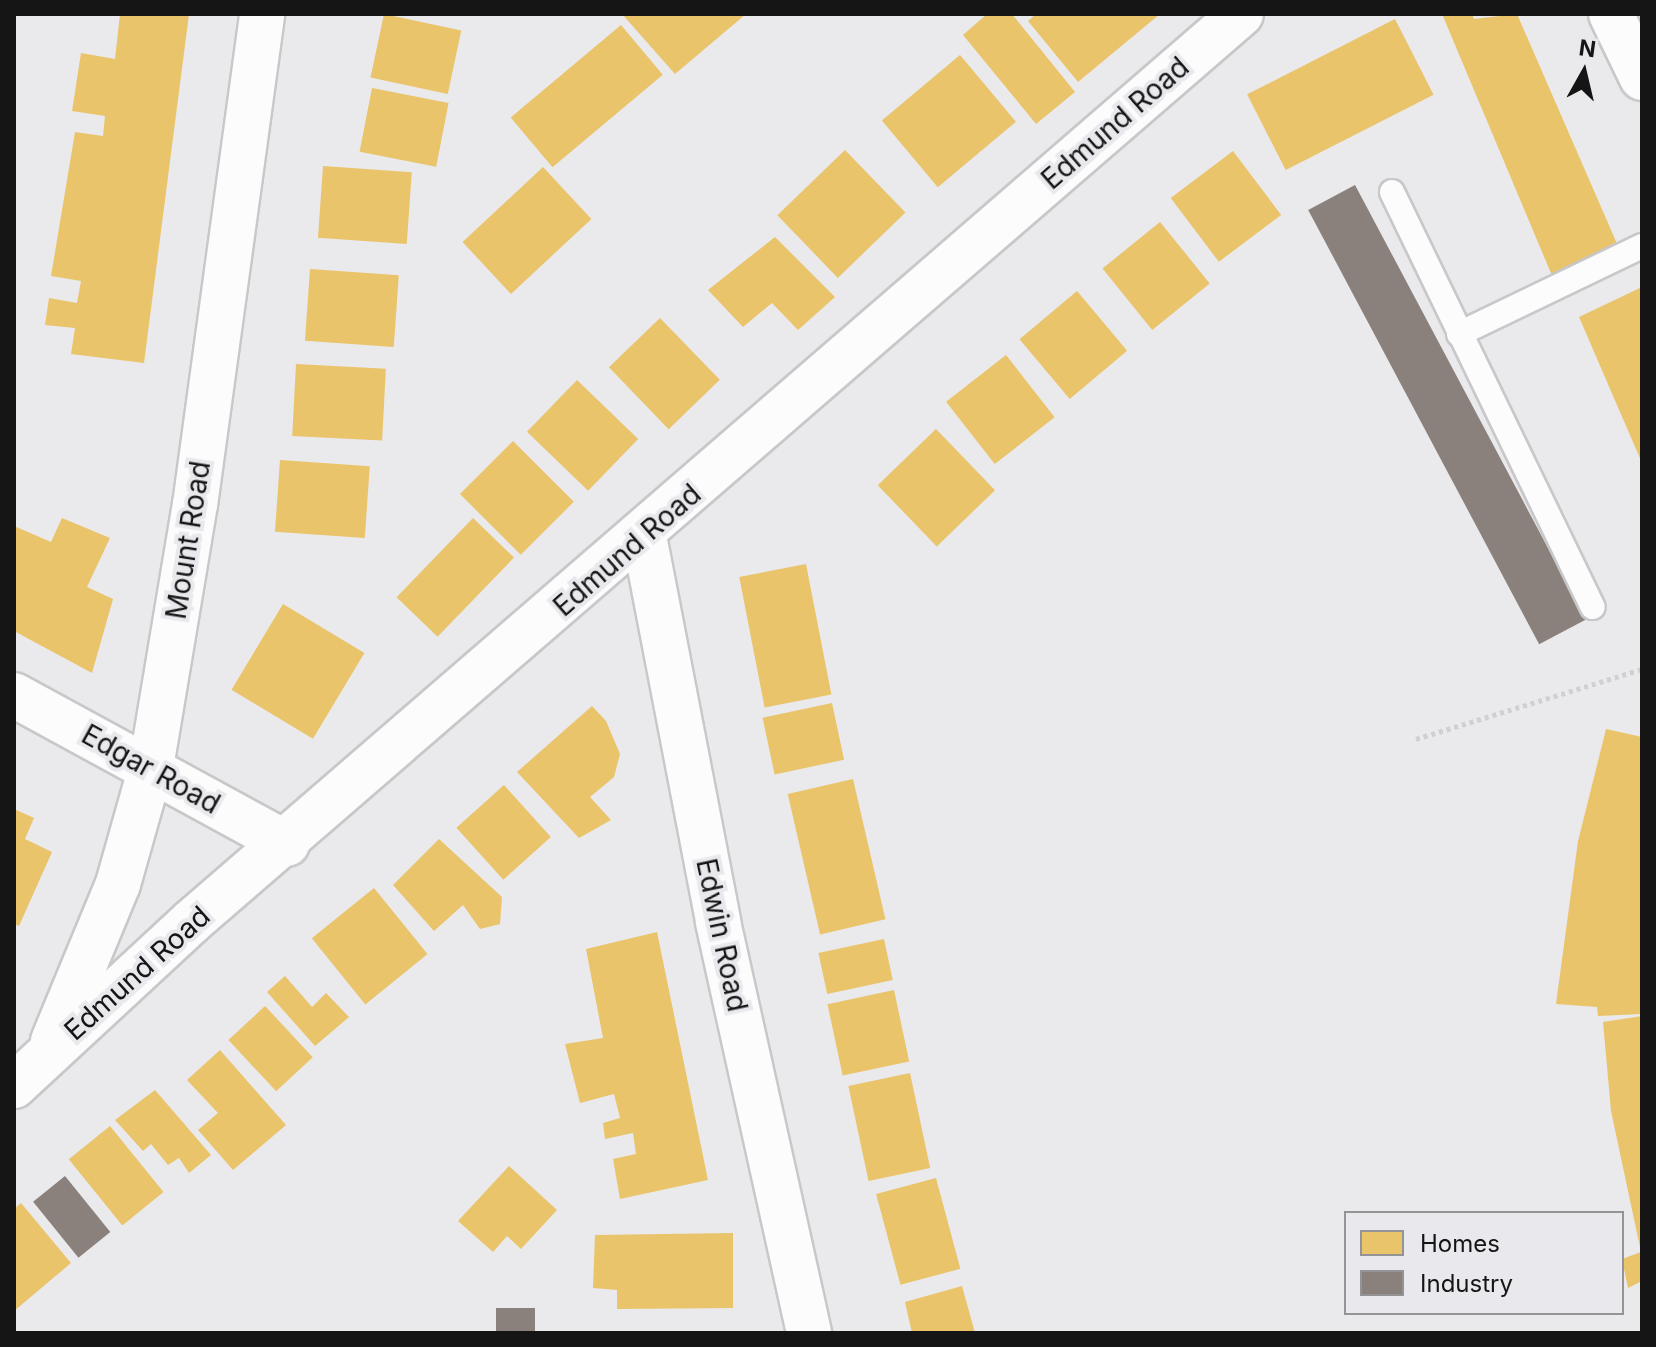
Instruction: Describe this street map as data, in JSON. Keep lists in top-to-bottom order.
{
  "streets": {
    "street": [
      "Edmund Road",
      "Mount Road",
      "Edgar Road",
      "Edwin Road"
    ]
  },
  "crossings": [
    ["Edmund Road", "Mount Road"],
    ["Edmund Road", "Edgar Road"],
    ["Edmund Road", "Edwin Road"],
    ["Mount Road", "Edgar Road"]
  ],
  "legend": ["Homes", "Industry"],
  "north": "top"
}
